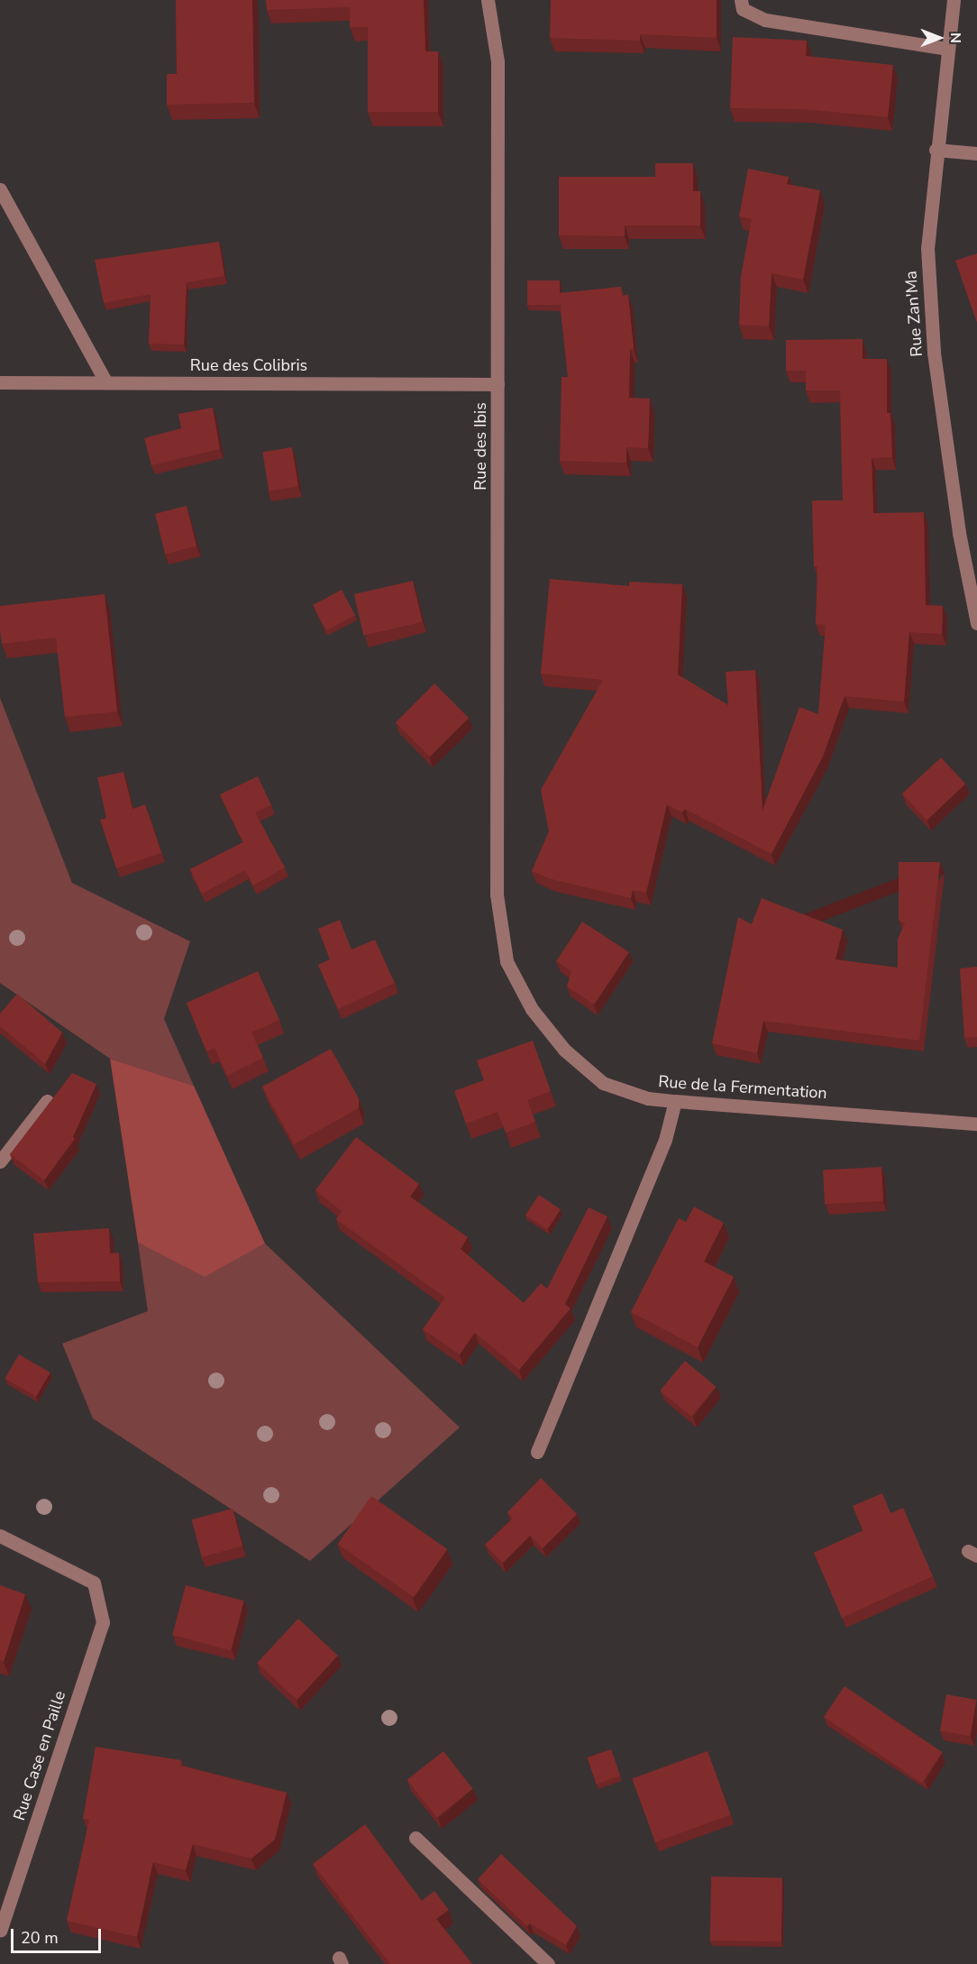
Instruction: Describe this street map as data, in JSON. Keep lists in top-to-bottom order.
{
  "streets": {
    "street": [
      "Rue Zan'Ma",
      "Rue des Colibris",
      "Rue des Ibis",
      "Rue de la Fermentation",
      "Rue Case en Paille"
    ]
  },
  "crossings": [
    ["Rue des Colibris", "Rue des Ibis"],
    ["Rue des Ibis", "Rue de la Fermentation"]
  ],
  "scale_bar": "20 m",
  "north": "right"
}
